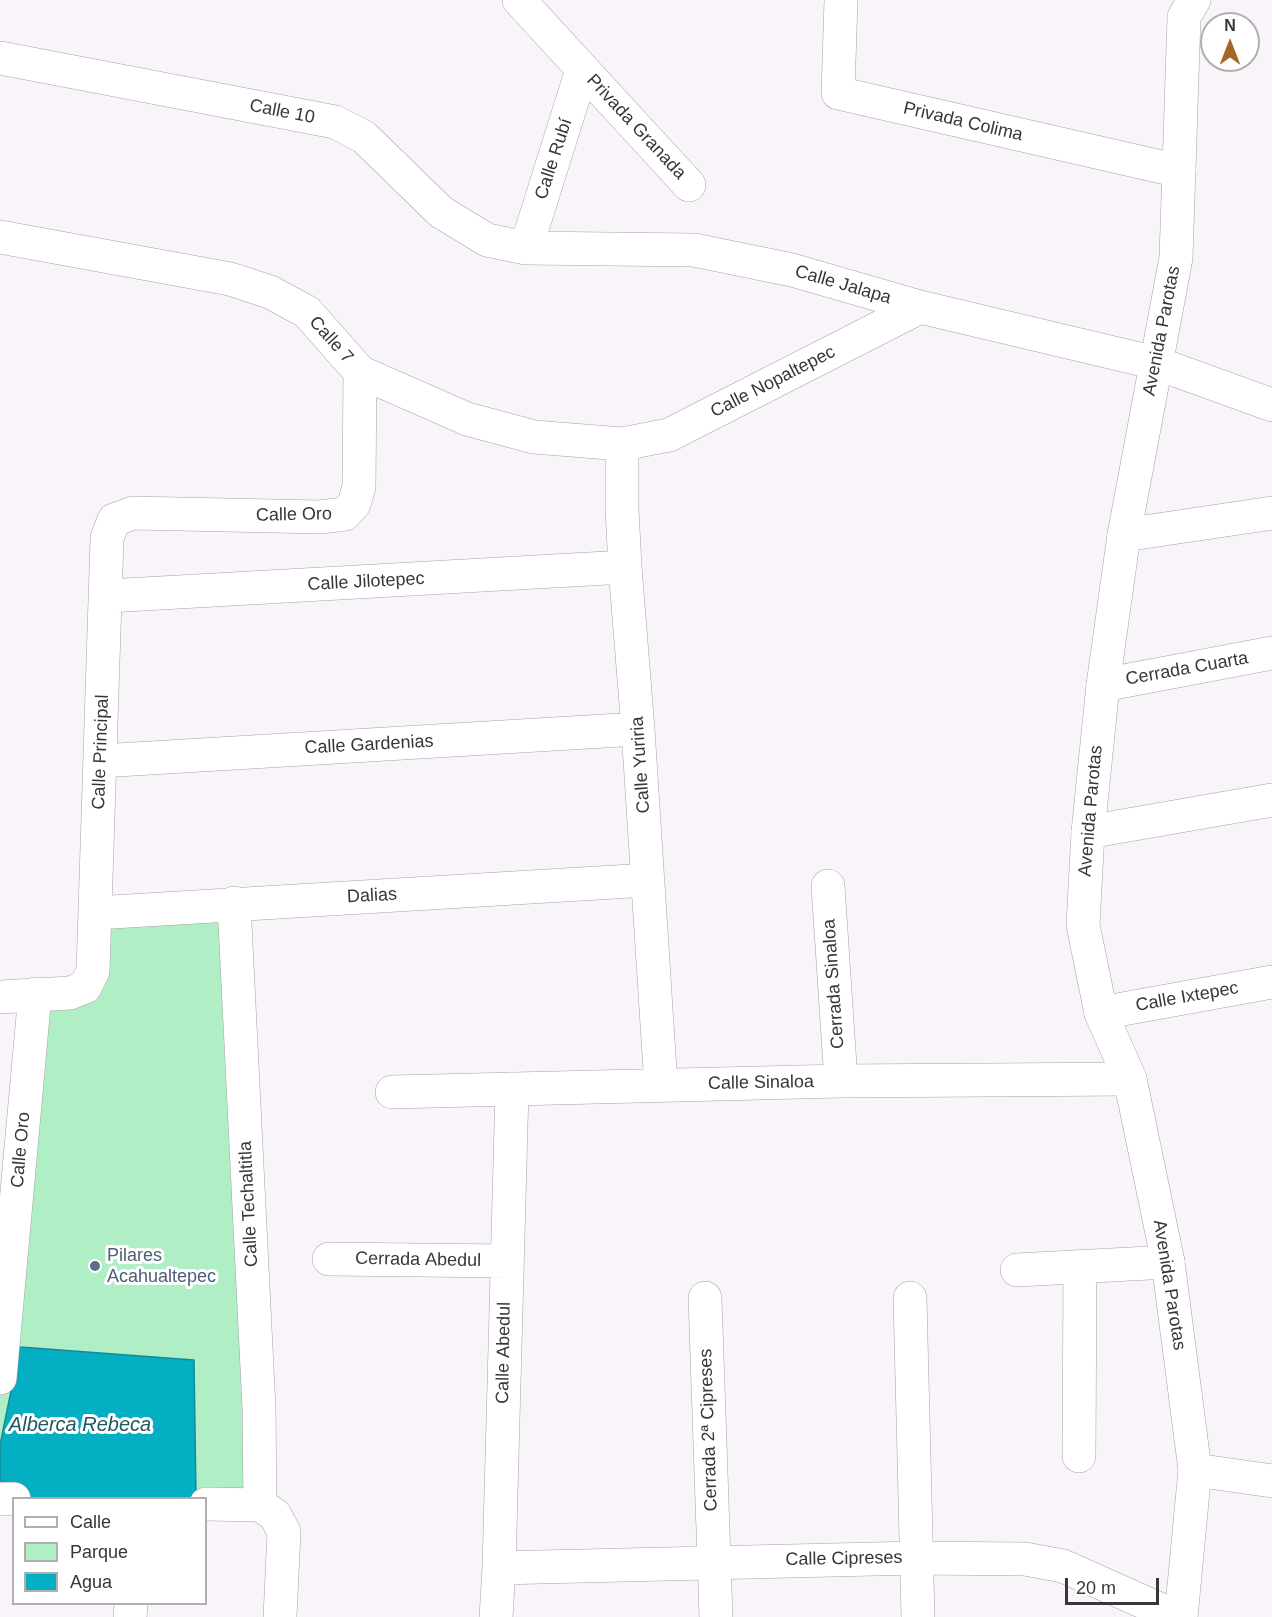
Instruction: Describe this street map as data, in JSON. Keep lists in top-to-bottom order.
{
  "streets": {
    "street": [
      "Calle 10",
      "Privada Colima",
      "Privada Granada",
      "Calle Rubí",
      "Calle Jalapa",
      "Avenida Parotas",
      "Calle 7",
      "Calle Nopaltepec",
      "Calle Oro",
      "Calle Jilotepec",
      "Cerrada Cuarta",
      "Calle Gardenias",
      "Calle Principal",
      "Calle Yuriria",
      "Dalias",
      "Cerrada Sinaloa",
      "Calle Ixtepec",
      "Calle Sinaloa",
      "Calle Techaltitla",
      "Cerrada Abedul",
      "Calle Abedul",
      "Cerrada 2ª Cipreses",
      "Calle Cipreses"
    ]
  },
  "crossings": [
    ["Calle 10", "Calle Rubí"],
    ["Calle 10", "Calle Jalapa"],
    ["Privada Colima", "Avenida Parotas"],
    ["Privada Granada", "Calle Rubí"],
    ["Calle Rubí", "Calle Jalapa"],
    ["Calle Jalapa", "Avenida Parotas"],
    ["Calle Jalapa", "Calle Nopaltepec"],
    ["Avenida Parotas", "Cerrada Cuarta"],
    ["Avenida Parotas", "Calle Ixtepec"],
    ["Avenida Parotas", "Calle Sinaloa"],
    ["Avenida Parotas", "Calle Cipreses"],
    ["Calle 7", "Calle Nopaltepec"],
    ["Calle 7", "Calle Oro"],
    ["Calle 7", "Calle Yuriria"],
    ["Calle Nopaltepec", "Calle Yuriria"],
    ["Calle Oro", "Calle Principal"],
    ["Calle Jilotepec", "Calle Principal"],
    ["Calle Jilotepec", "Calle Yuriria"],
    ["Calle Gardenias", "Calle Principal"],
    ["Calle Gardenias", "Calle Yuriria"],
    ["Calle Principal", "Dalias"],
    ["Calle Yuriria", "Dalias"],
    ["Calle Yuriria", "Calle Sinaloa"],
    ["Dalias", "Calle Techaltitla"],
    ["Cerrada Sinaloa", "Calle Sinaloa"],
    ["Calle Sinaloa", "Calle Abedul"],
    ["Cerrada Abedul", "Calle Abedul"],
    ["Calle Abedul", "Calle Cipreses"],
    ["Cerrada 2ª Cipreses", "Calle Cipreses"]
  ],
  "water": ["Alberca Rebeca"],
  "places": ["Pilares Acahualtepec"],
  "legend": ["Calle", "Parque", "Agua"],
  "scale_bar": "20 m",
  "north": "top"
}
